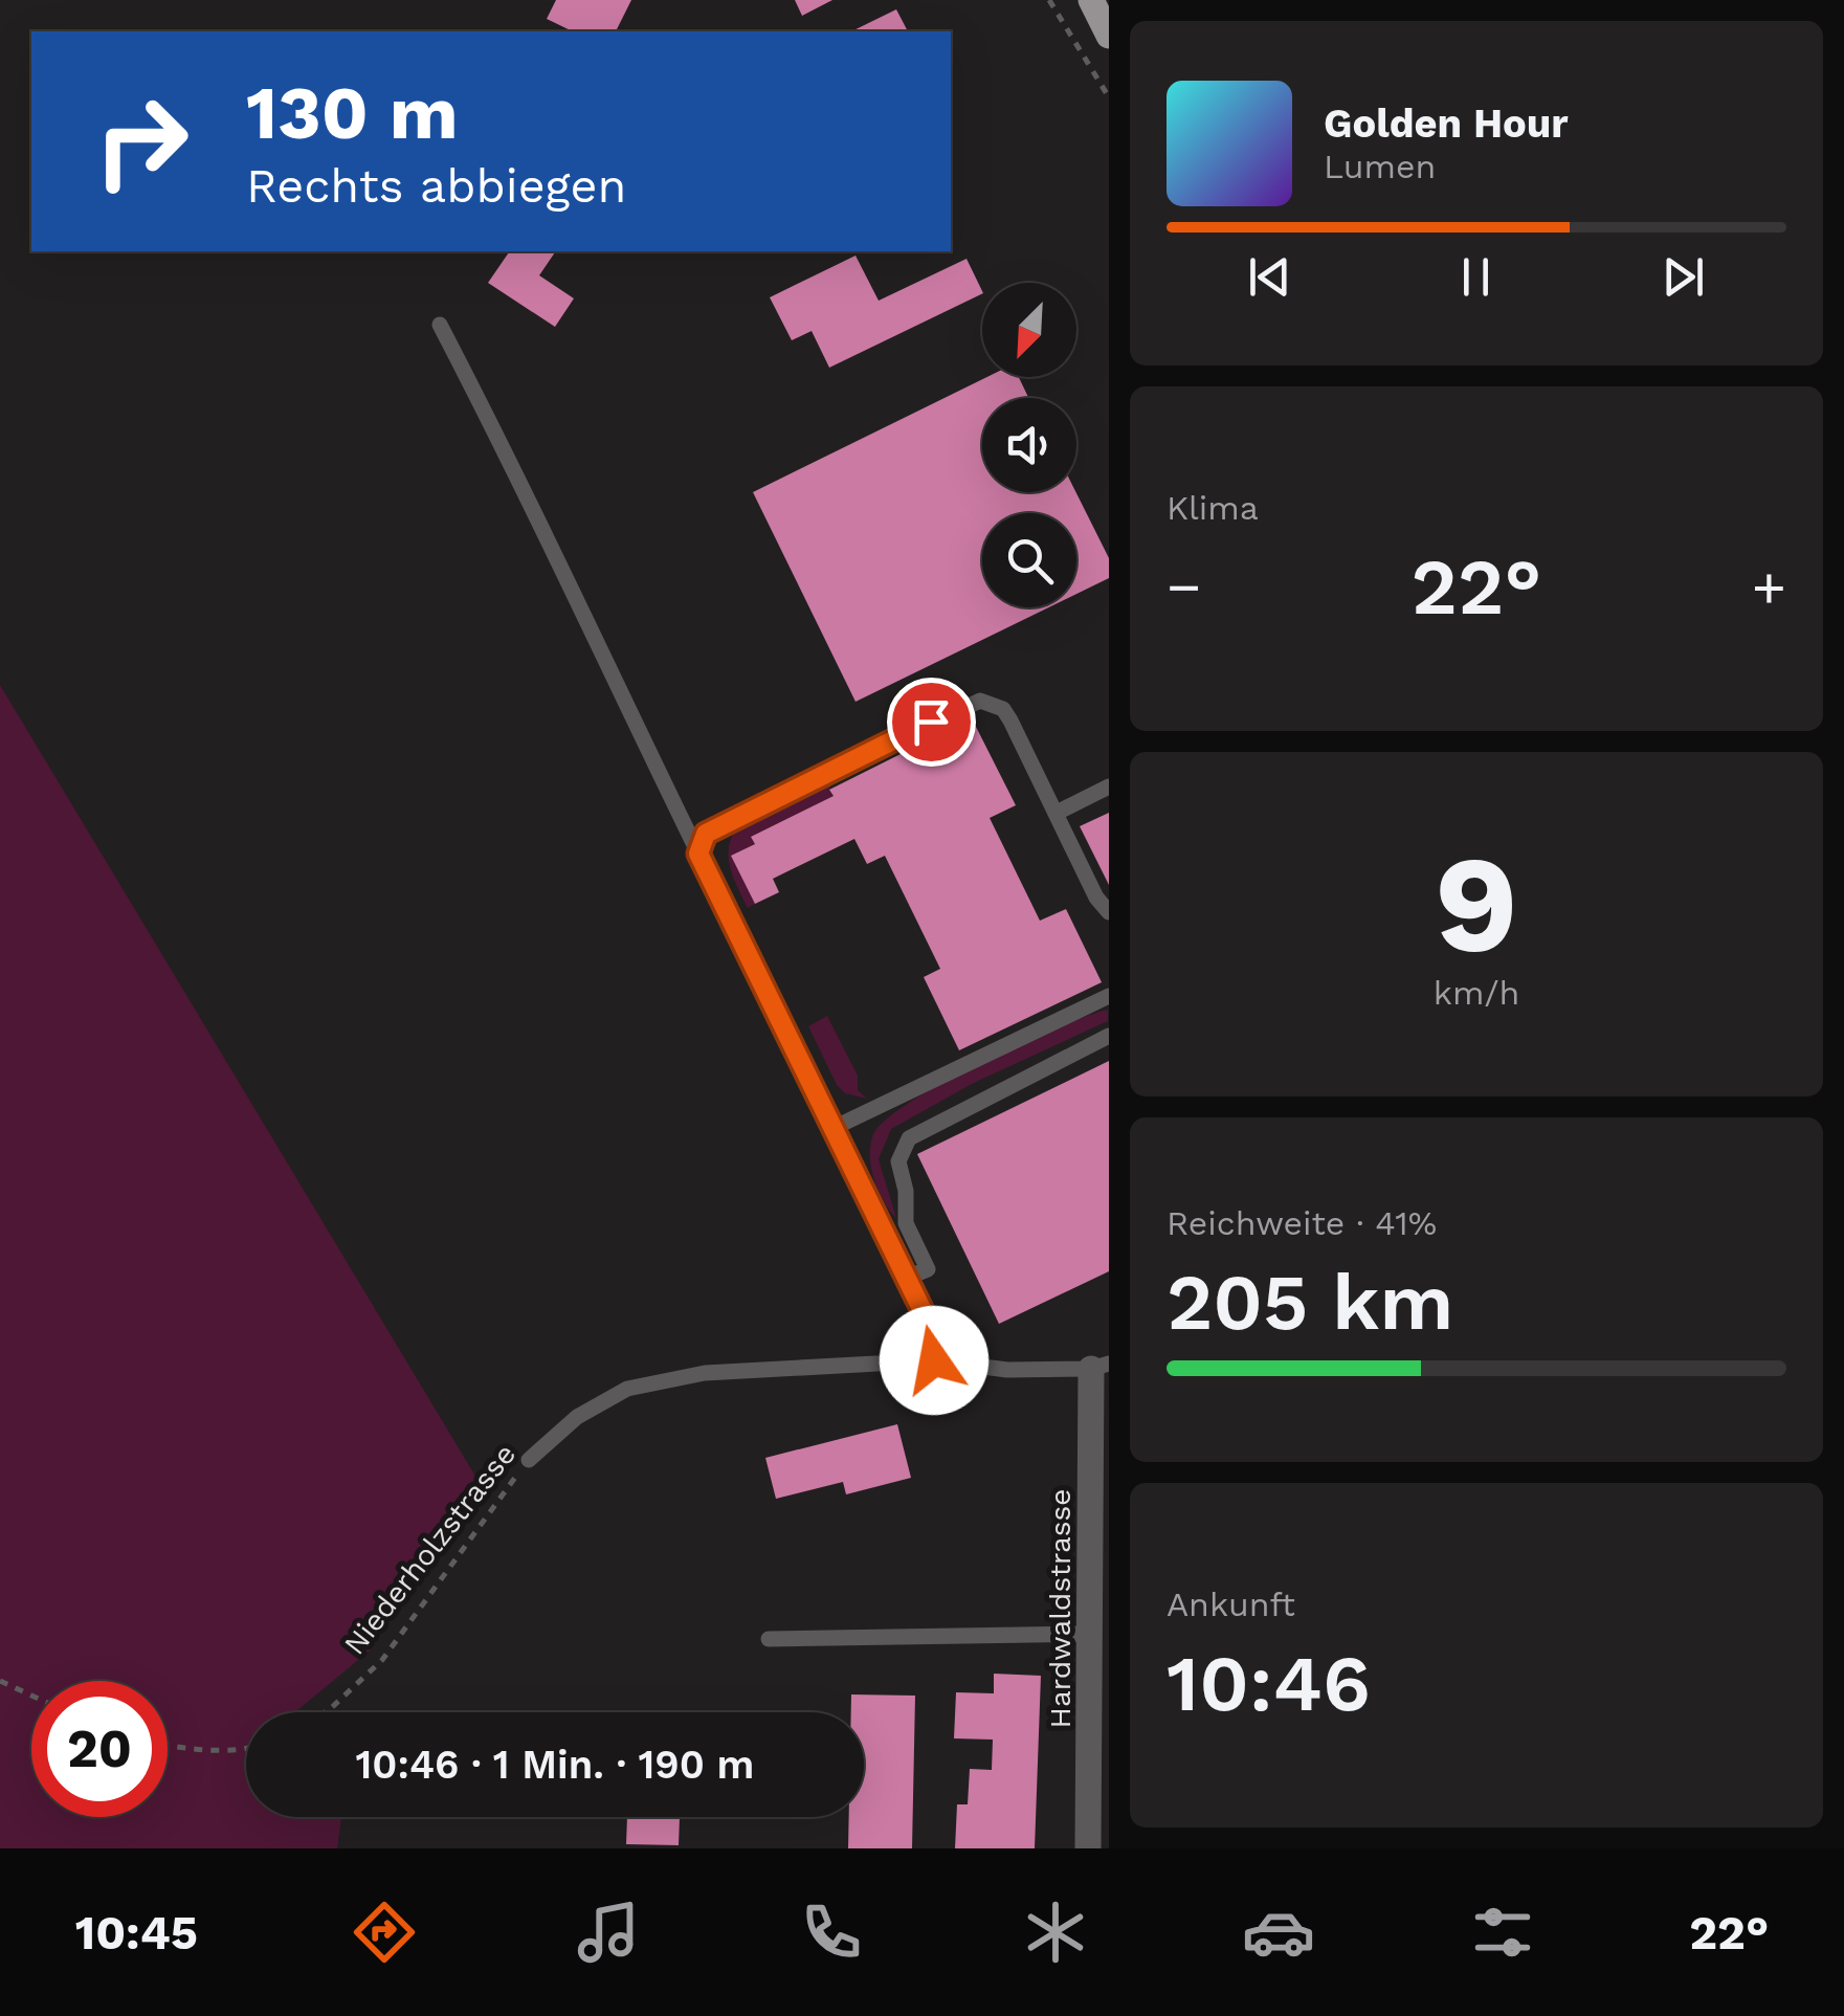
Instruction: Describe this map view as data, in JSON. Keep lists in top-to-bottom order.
{
  "streets": {
    "street": ["Hardwaldstrasse"],
    "lane": ["Niederholzstrasse"]
  },
  "crossings": [
    ["Niederholzstrasse", "Hardwaldstrasse"]
  ],
  "north": "bottom left",
  "page": {
    "turn": ["130 m", "Rechts abbiegen"],
    "song": ["Golden Hour", "Lumen"],
    "tile": [
      "Klima",
      ["9", "km/h"],
      ["Reichweite · 41%", "205 km"],
      ["Ankunft", "10:46"]
    ],
    "heat": ["−", "22°", "+"],
    "limit": "20",
    "trip": "10:46 · 1 Min. · 190 m",
    "tabs": ["10:45", "22°"]
  }
}
